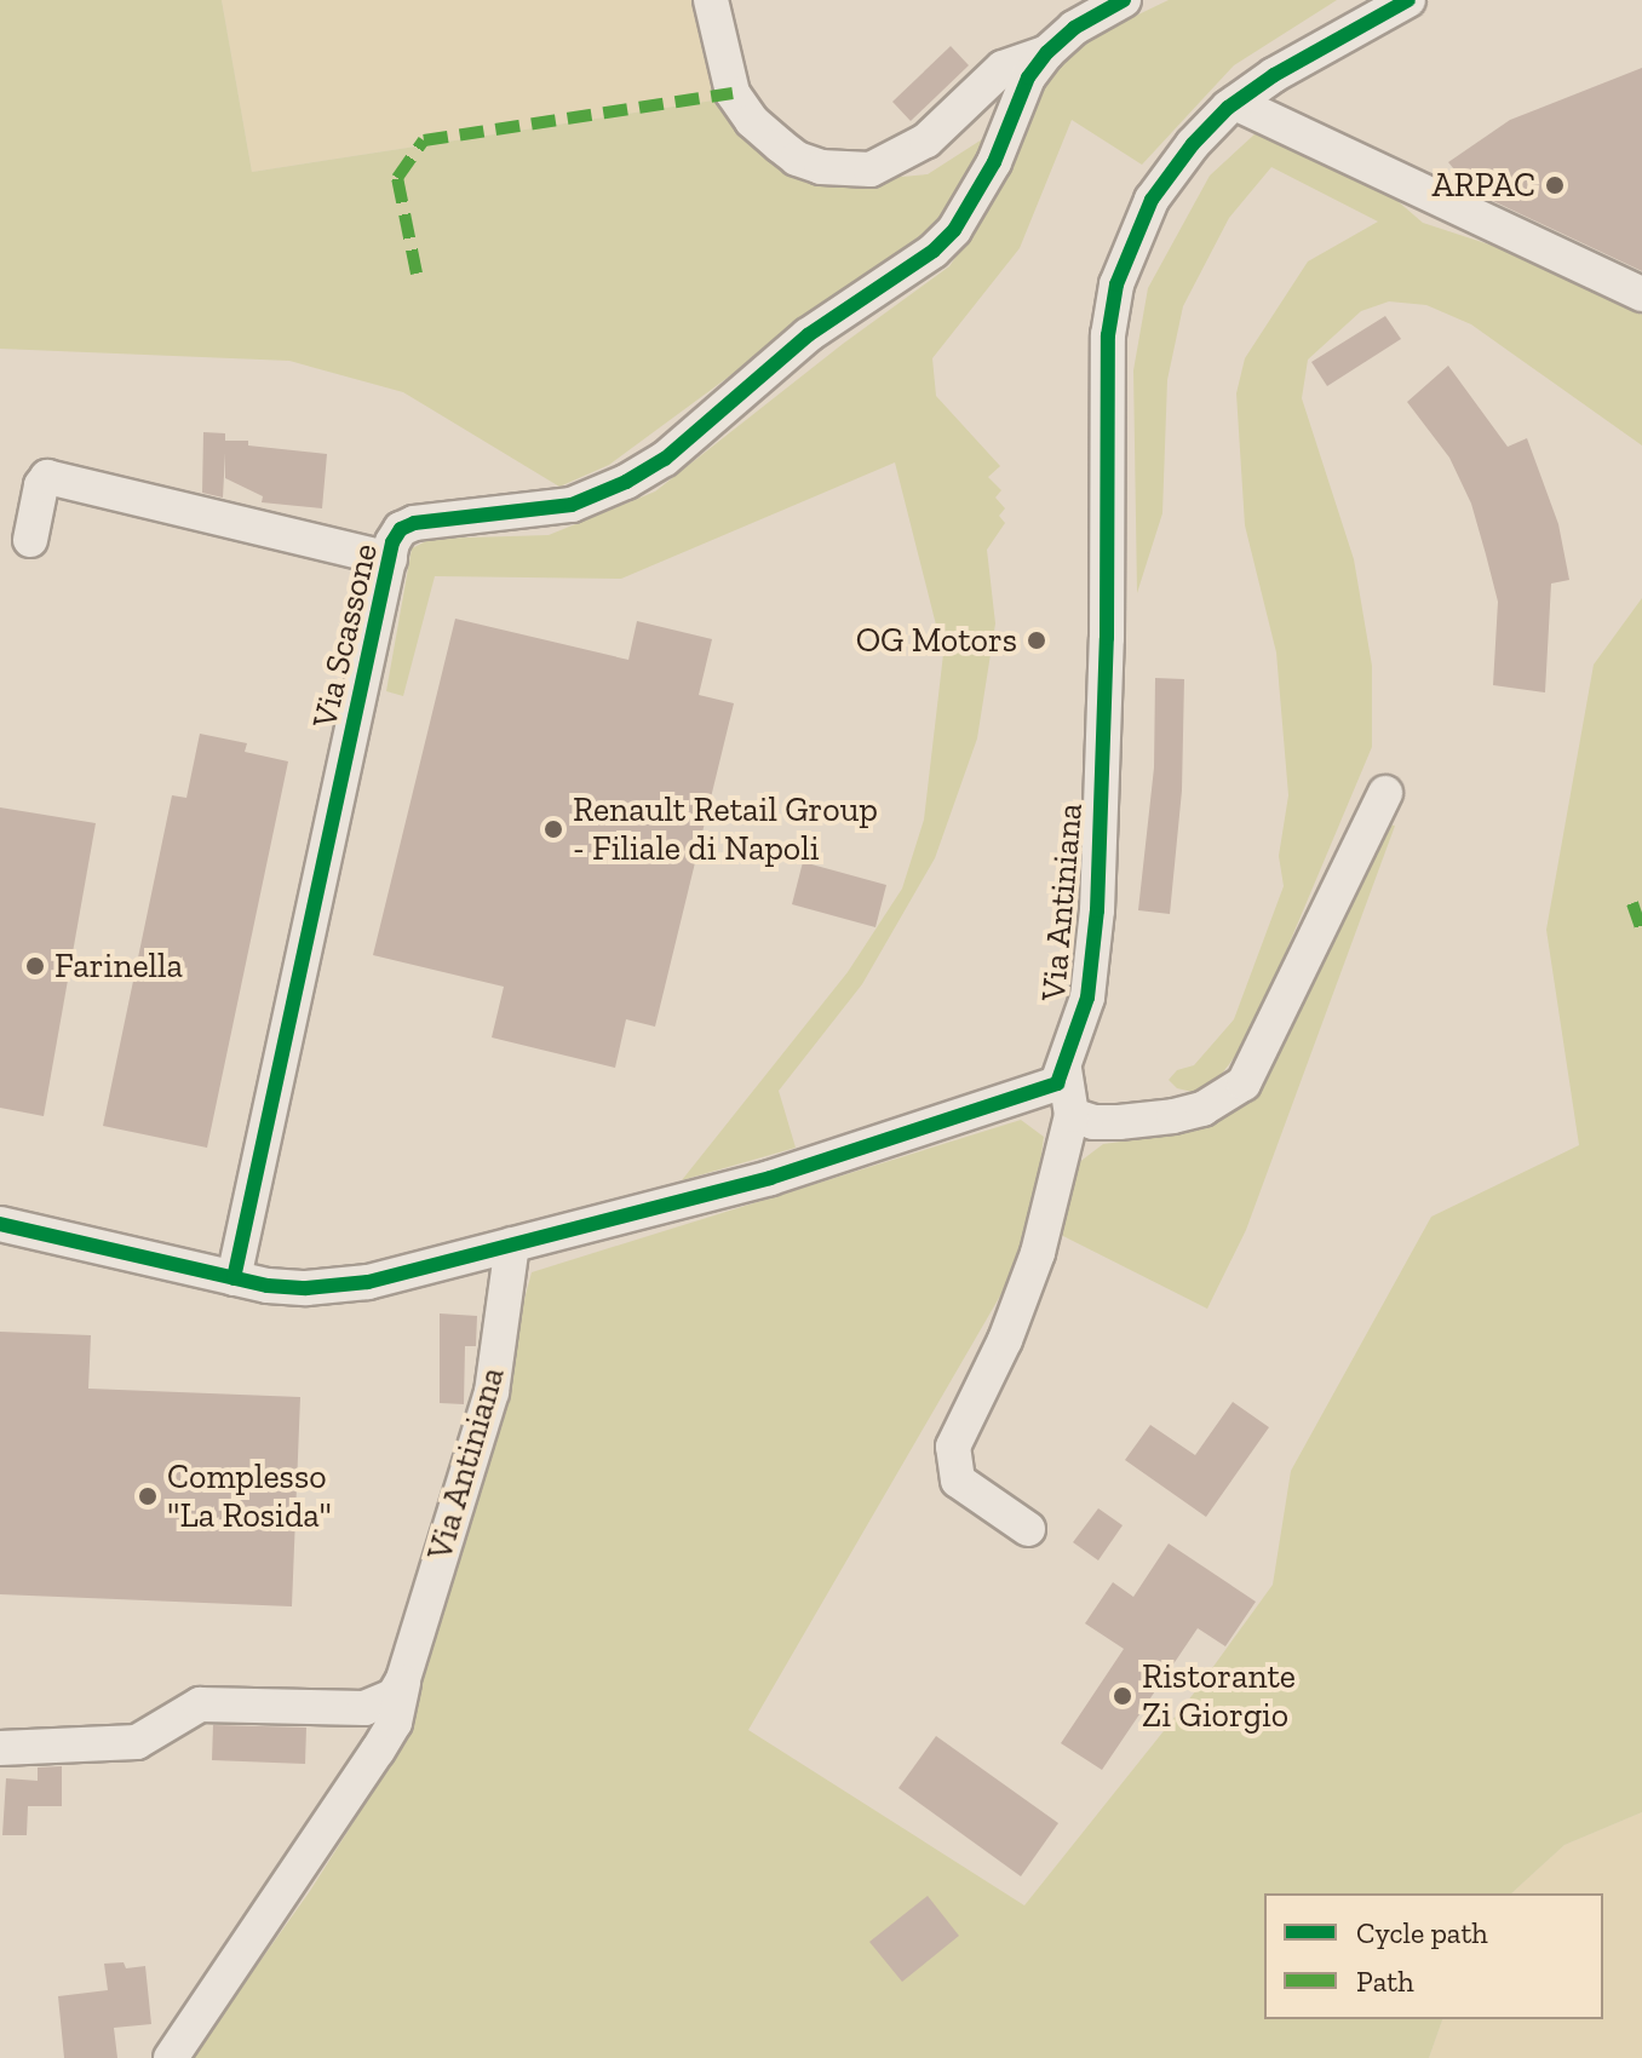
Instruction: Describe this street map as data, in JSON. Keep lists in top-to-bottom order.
{
  "streets": {
    "street": ["Via Scassone", "Via Antiniana"]
  },
  "places": [
    "ARPAC",
    "OG Motors",
    "Renault Retail Group - Filiale di Napoli",
    "Farinella",
    "Complesso \"La Rosida\"",
    "Ristorante Zi Giorgio"
  ],
  "legend": ["Cycle path", "Path"]
}
